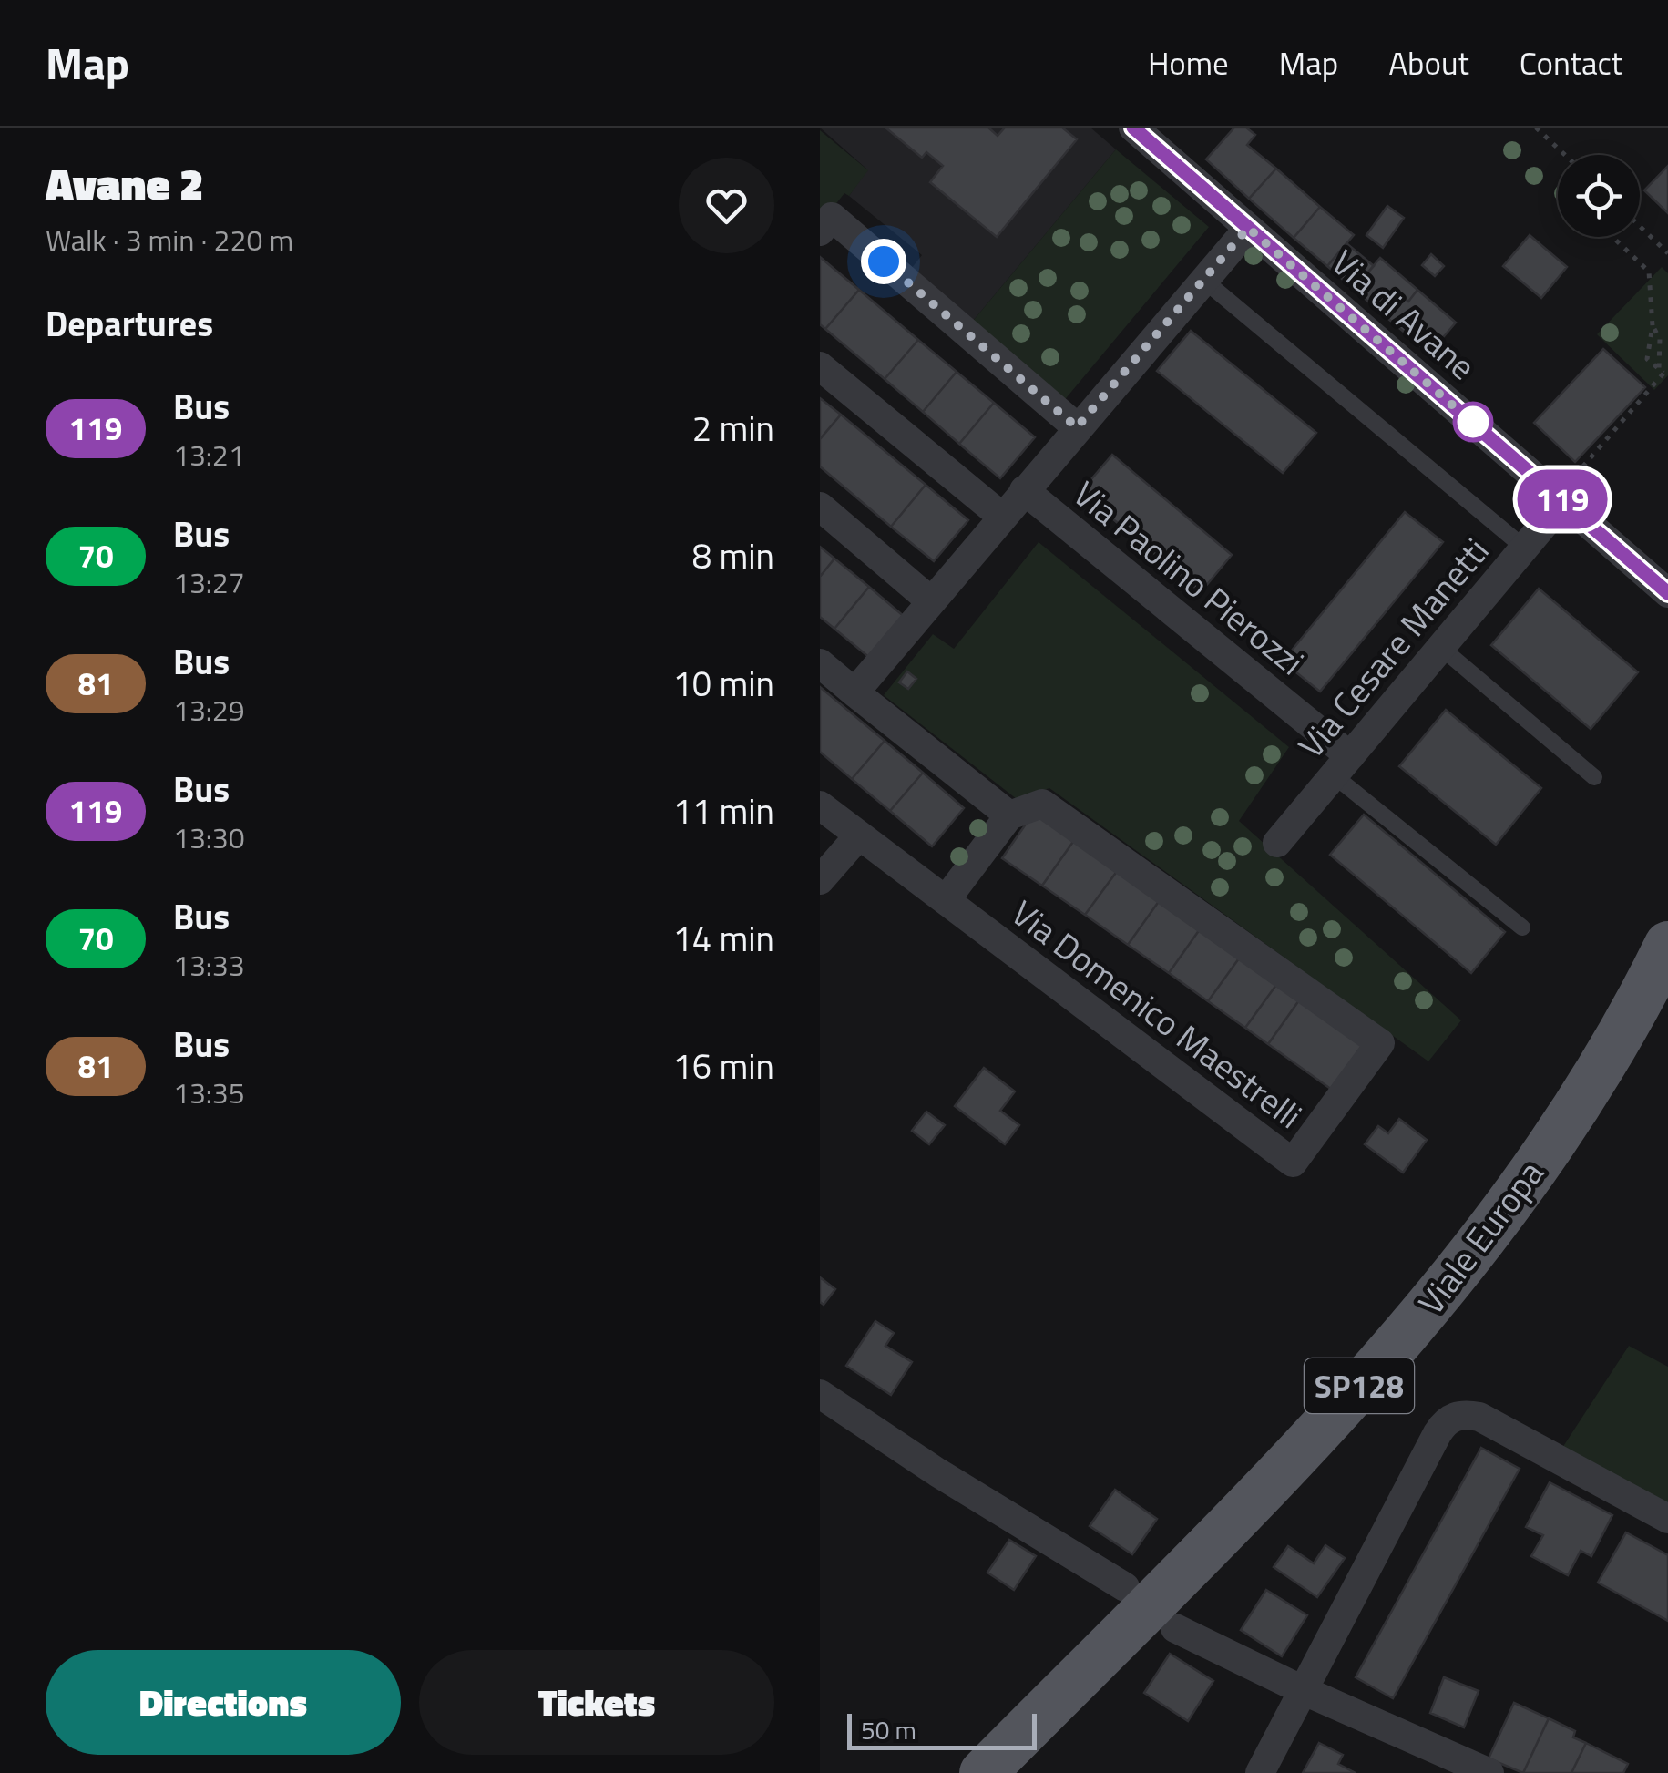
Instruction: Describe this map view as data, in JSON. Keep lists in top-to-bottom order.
{
  "streets": {
    "main road": ["Viale Europa", "SP128"],
    "street": [
      "Via di Avane",
      "Via Paolino Pierozzi",
      "Via Cesare Manetti",
      "Via Domenico Maestrelli"
    ]
  },
  "crossings": [
    ["Via di Avane", "Via Cesare Manetti"],
    ["Via Paolino Pierozzi", "Via Cesare Manetti"]
  ],
  "lines": ["bus line 119"],
  "scale_bar": "50 m",
  "page": {
    "header": "Map",
    "nav": [
      "Home",
      "Map",
      "About",
      "Contact"
    ],
    "heading": [
      ["Avane 2", "Walk · 3 min · 220 m"],
      "Departures"
    ],
    "on_map": "119",
    "list": [
      {
        "mark": "119",
        "name": "Bus",
        "note": "13:21",
        "value": "2 min"
      },
      {
        "mark": "70",
        "name": "Bus",
        "note": "13:27",
        "value": "8 min"
      },
      {
        "mark": "81",
        "name": "Bus",
        "note": "13:29",
        "value": "10 min"
      },
      {
        "mark": "119",
        "name": "Bus",
        "note": "13:30",
        "value": "11 min"
      },
      {
        "mark": "70",
        "name": "Bus",
        "note": "13:33",
        "value": "14 min"
      },
      {
        "mark": "81",
        "name": "Bus",
        "note": "13:35",
        "value": "16 min"
      }
    ],
    "buttons": ["Directions", "Tickets"],
    "scale": "50 m"
  }
}
